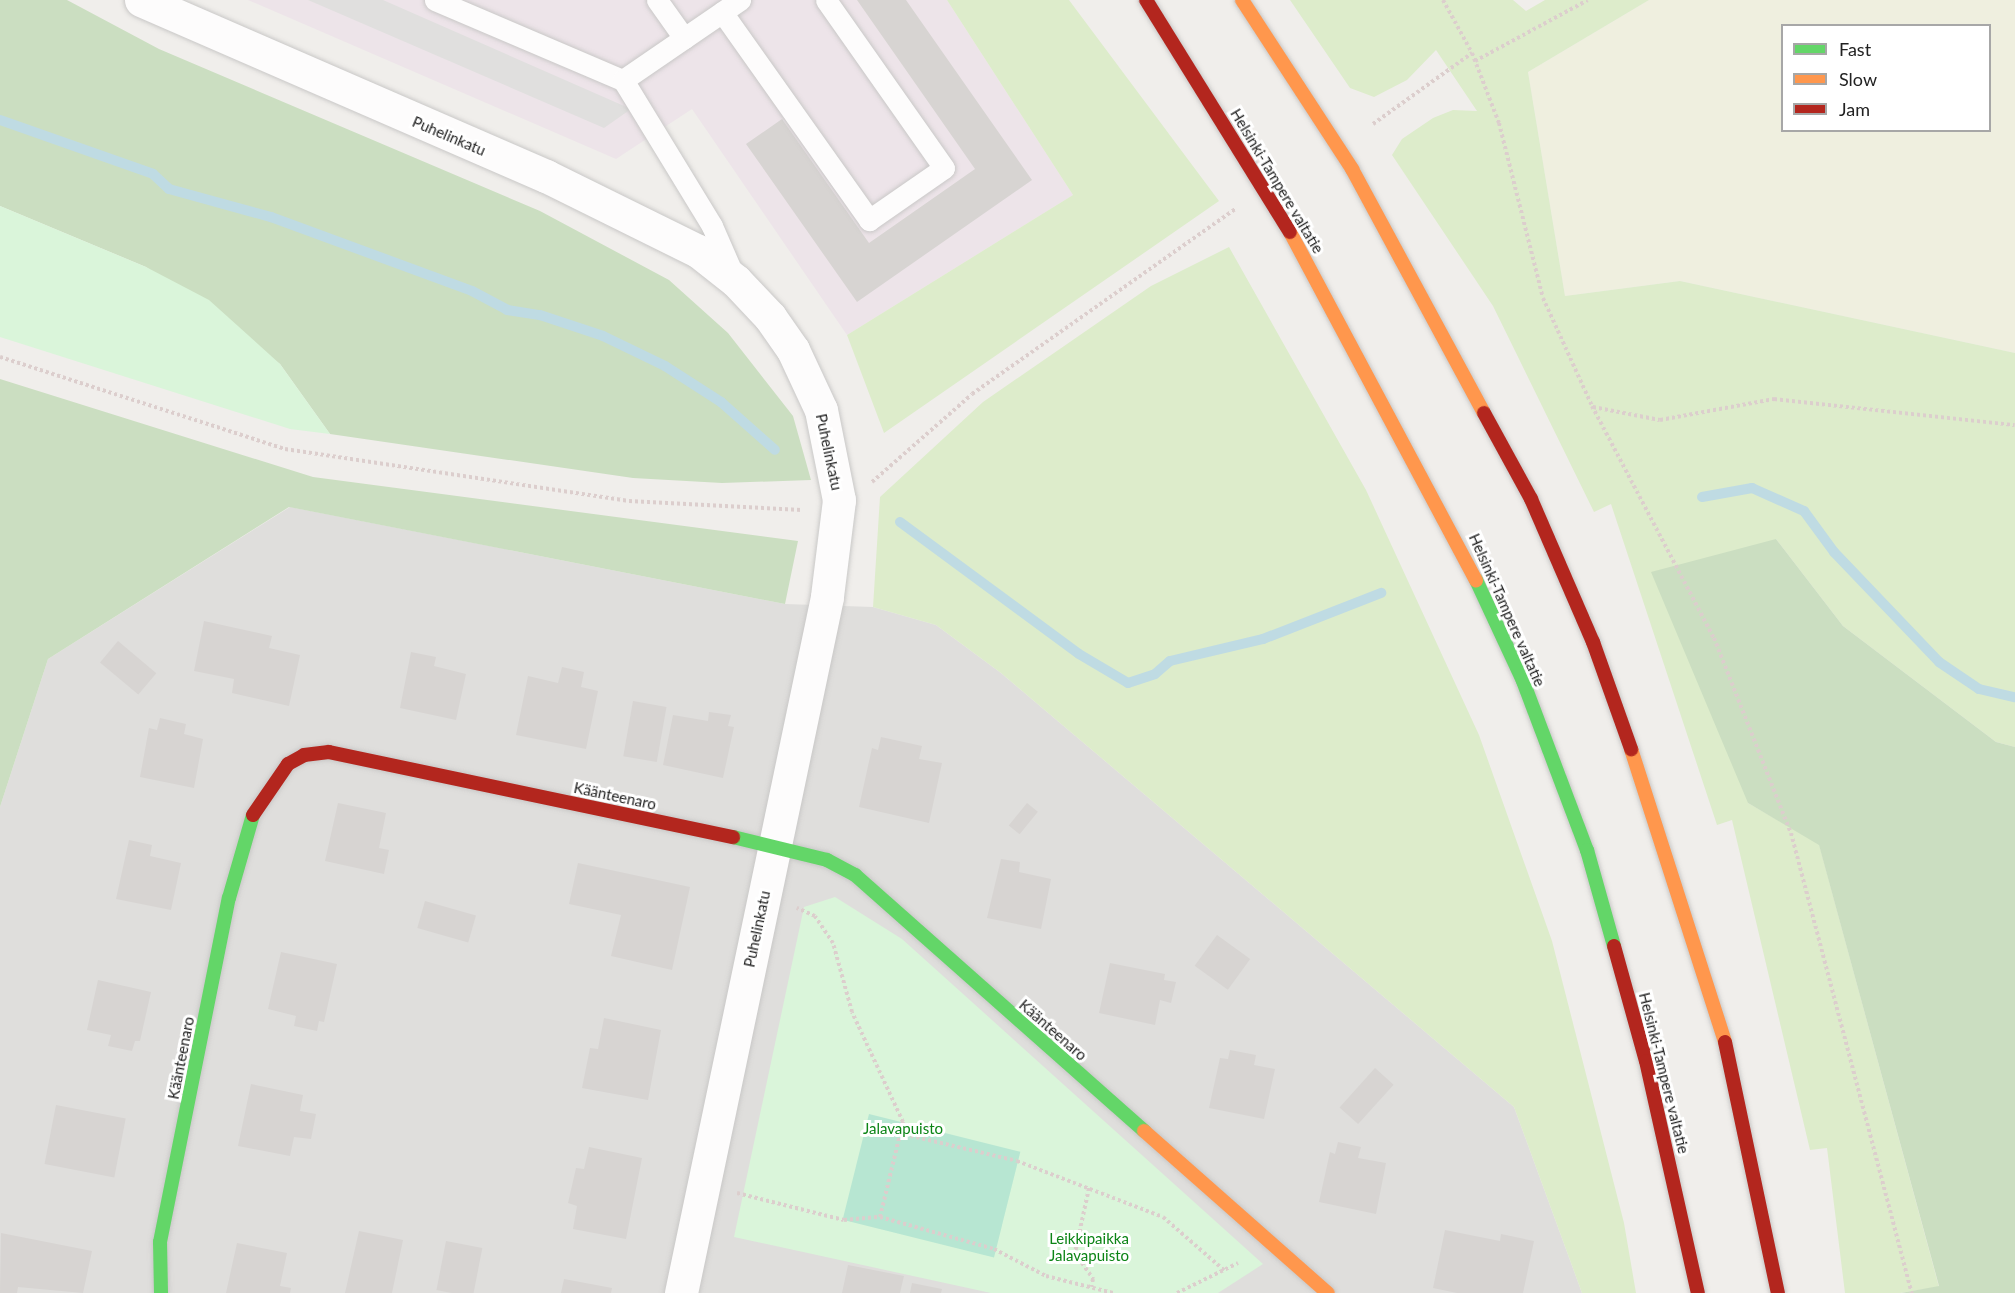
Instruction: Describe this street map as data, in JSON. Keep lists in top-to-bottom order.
{
  "streets": {
    "main road": ["Helsinki-Tampere valtatie", "Käänteenaro"],
    "street": ["Puhelinkatu"]
  },
  "crossings": [
    ["Puhelinkatu", "Käänteenaro"]
  ],
  "parks": ["Jalavapuisto", "Leikkipaikka Jalavapuisto"],
  "legend": ["Fast", "Slow", "Jam"]
}
